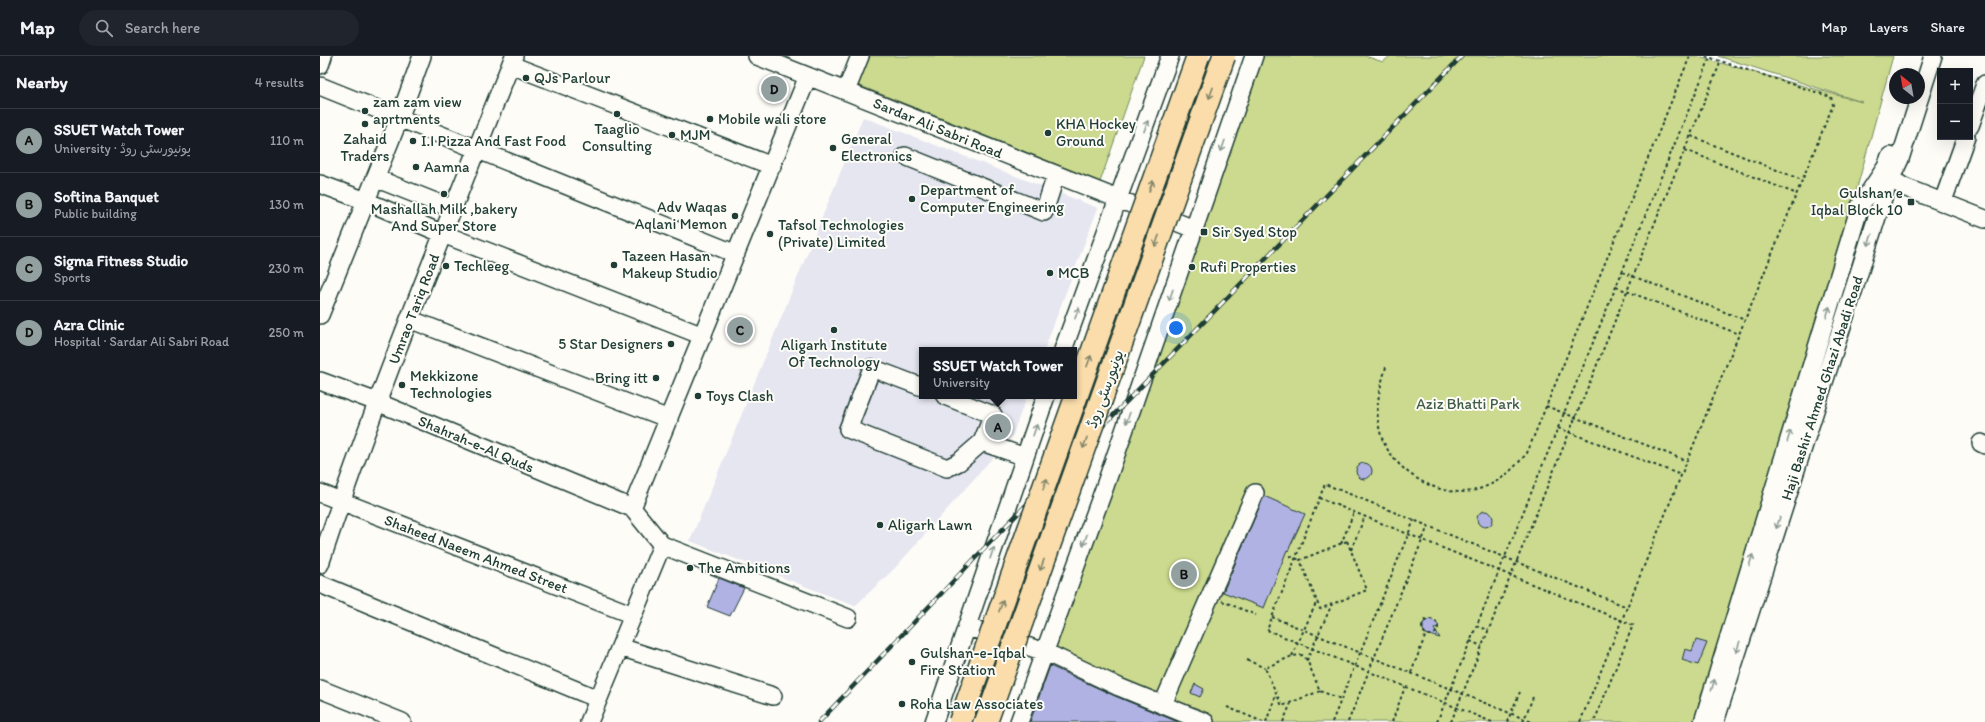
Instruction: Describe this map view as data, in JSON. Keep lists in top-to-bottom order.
{
  "streets": {
    "main road": ["یونیورسٹی روڈ"],
    "street": [
      "Sardar Ali Sabri Road",
      "Umrao Tariq Road",
      "Haji Bashir Ahmed Ghazi Abadi Road",
      "Shahrah-e-Al Quds",
      "Shaheed Naeem Ahmed Street"
    ]
  },
  "crossings": [
    ["Umrao Tariq Road", "Shahrah-e-Al Quds"],
    ["Umrao Tariq Road", "Shaheed Naeem Ahmed Street"]
  ],
  "parks": ["Aziz Bhatti Park"],
  "places": {
    "other": [
      "QJs Parlour",
      "zam zam view aprtments",
      "Taaglio Consulting",
      "Mobile wali store",
      "Zahaid Traders",
      "KHA Hockey Ground",
      "MJM",
      "I.I Pizza And Fast Food",
      "General Electronics",
      "Aamna",
      "Mashallah Milk ,bakery And Super Store",
      "Department of Computer Engineering",
      "Adv Waqas Aqlani Memon",
      "Tafsol Technologies (Private) Limited",
      "Tazeen Hasan Makeup Studio",
      "Techleeg",
      "Rufi Properties",
      "MCB",
      "Aligarh Institute Of Technology",
      "5 Star Designers",
      "Bring itt",
      "Mekkizone Technologies",
      "Toys Clash",
      "Aligarh Lawn",
      "The Ambitions",
      "Gulshan-e-Iqbal Fire Station",
      "Roha Law Associates"
    ],
    "transit": ["Gulshan e Iqbal Block 10", "Sir Syed Stop"]
  },
  "north": "top left",
  "page": {
    "header": "Map",
    "search": "Search here",
    "nav": ["Map", "Layers", "Share"],
    "heading": ["Nearby", "4 results"],
    "map_buttons": ["+", "−"],
    "pins": [
      "D",
      "C",
      "A",
      "B"
    ],
    "list": [
      {
        "mark": "A",
        "name": "SSUET Watch Tower",
        "note": "University · یونیورسٹی روڈ",
        "value": "110 m"
      },
      {
        "mark": "B",
        "name": "Softina Banquet",
        "note": "Public building",
        "value": "130 m"
      },
      {
        "mark": "C",
        "name": "Sigma Fitness Studio",
        "note": "Sports",
        "value": "230 m"
      },
      {
        "mark": "D",
        "name": "Azra Clinic",
        "note": "Hospital · Sardar Ali Sabri Road",
        "value": "250 m"
      }
    ],
    "popup": ["SSUET Watch Tower", "University"]
  }
}
